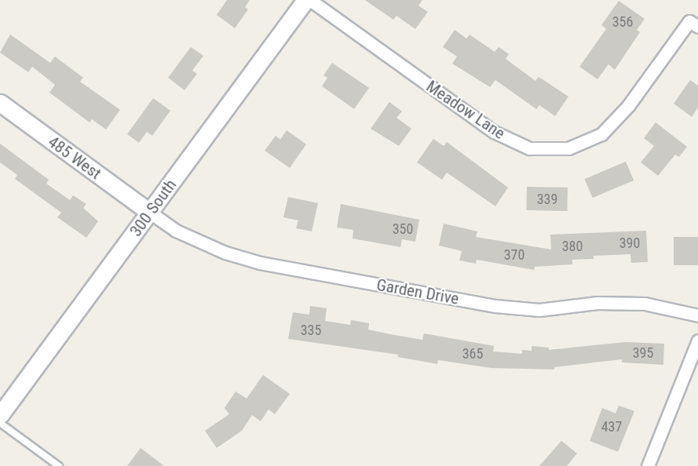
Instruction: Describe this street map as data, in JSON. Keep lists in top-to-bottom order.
{
  "streets": {
    "street": [
      "Meadow Lane",
      "485 West",
      "300 South",
      "Garden Drive"
    ]
  },
  "crossings": [
    ["485 West", "300 South"],
    ["485 West", "Garden Drive"],
    ["300 South", "Garden Drive"]
  ],
  "house_numbers": [
    "356",
    "339",
    "350",
    "390",
    "380",
    "370",
    "335",
    "395",
    "365",
    "437"
  ]
}
